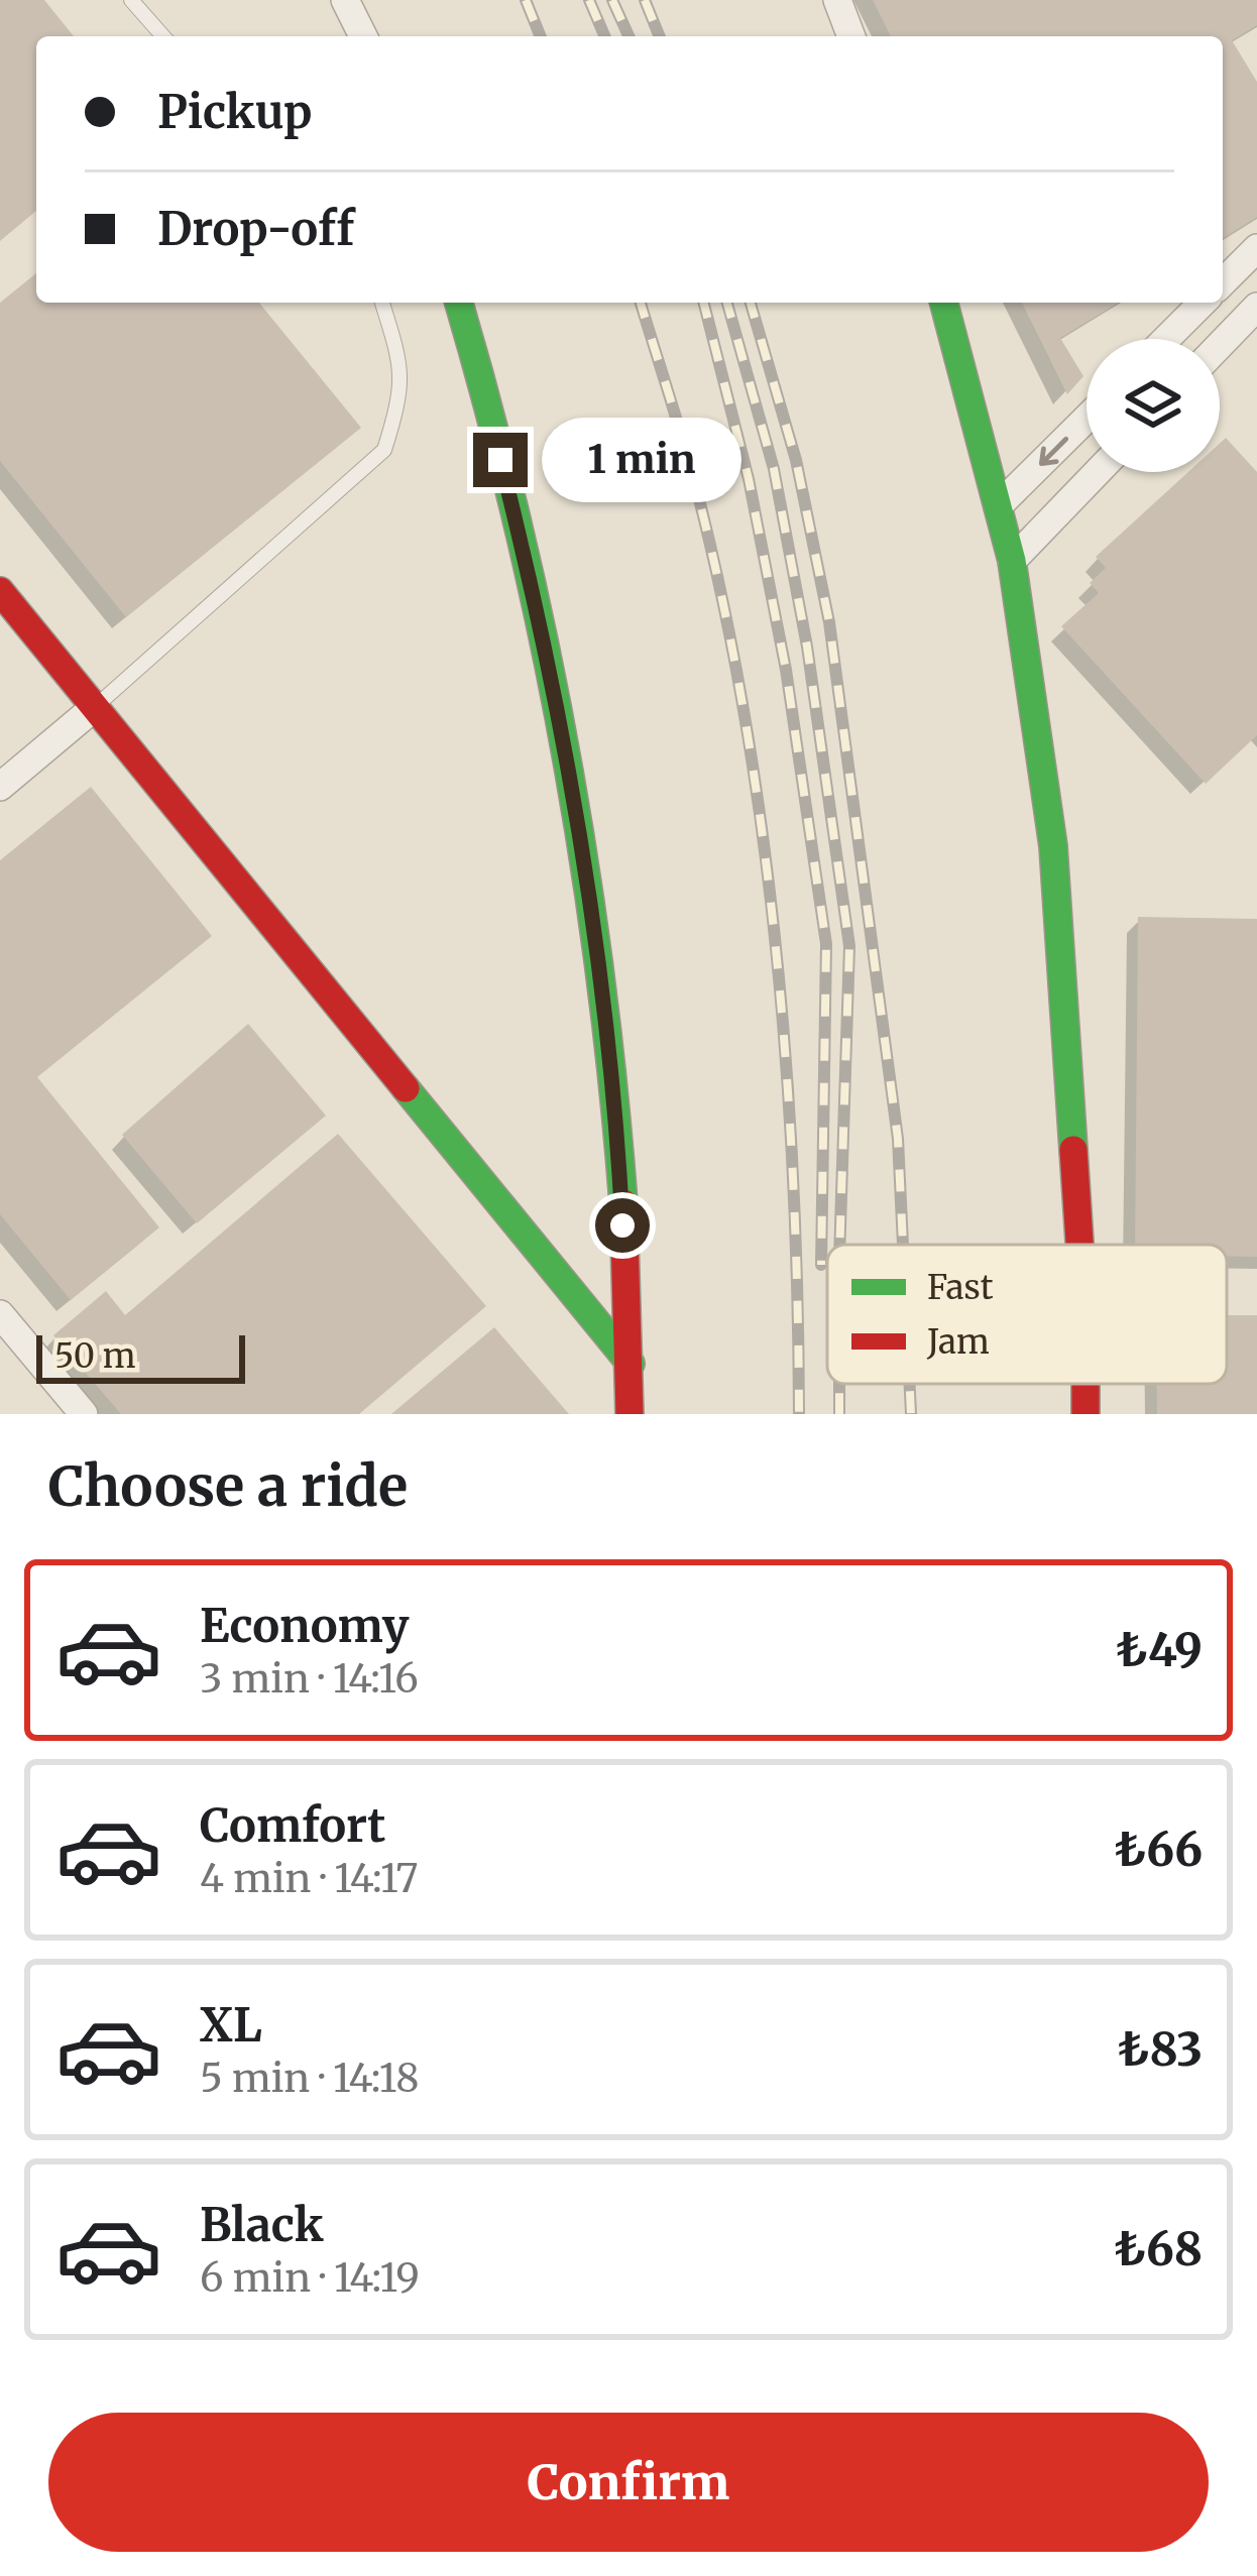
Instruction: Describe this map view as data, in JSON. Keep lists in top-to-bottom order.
{
  "legend": ["Fast", "Jam"],
  "scale_bar": "50 m",
  "page": {
    "banner": ["Pickup", "Drop-off"],
    "bubble": "1 min",
    "scale": "50 m",
    "heading": "Choose a ride",
    "list": [
      {
        "name": "Economy",
        "note": "3 min · 14:16",
        "value": "₺49"
      },
      {
        "name": "Comfort",
        "note": "4 min · 14:17",
        "value": "₺66"
      },
      {
        "name": "XL",
        "note": "5 min · 14:18",
        "value": "₺83"
      },
      {
        "name": "Black",
        "note": "6 min · 14:19",
        "value": "₺68"
      }
    ],
    "buttons": "Confirm"
  }
}
